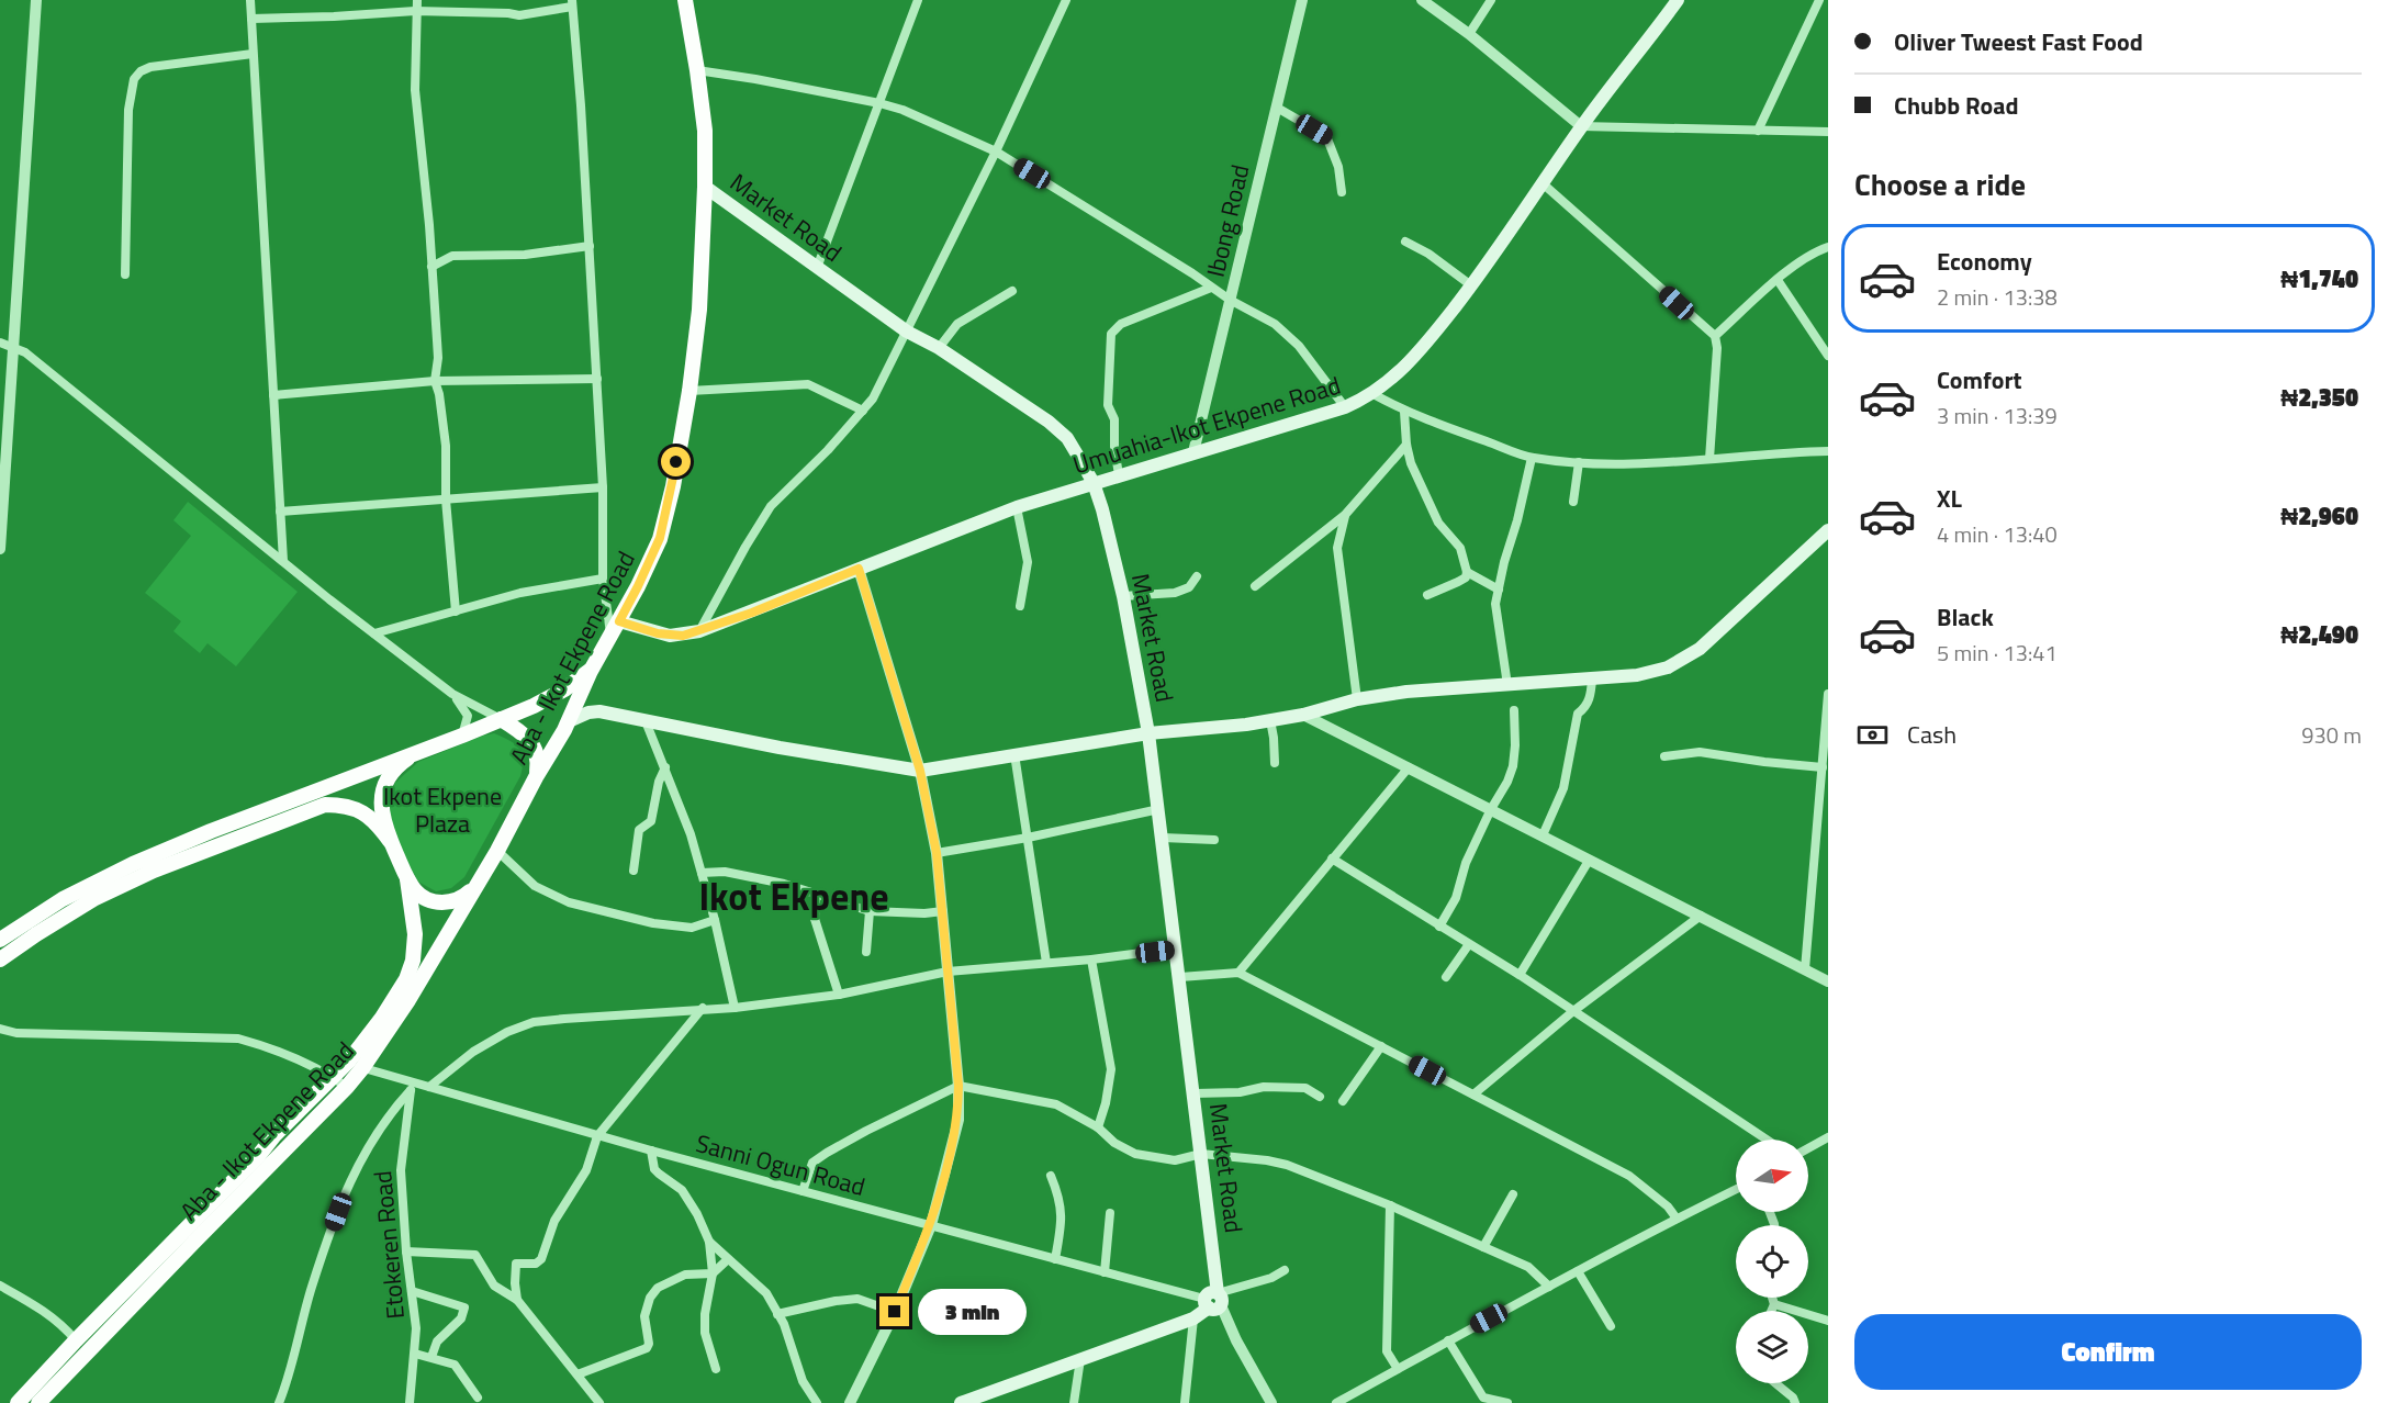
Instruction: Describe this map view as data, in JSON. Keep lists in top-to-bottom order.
{
  "streets": {
    "highway": ["Aba - Ikot Ekpene Road"],
    "main road": ["Market Road", "Umuahia-Ikot Ekpene Road"],
    "street": ["Ibong Road", "Sanni Ogun Road", "Etokeren Road"]
  },
  "crossings": [
    ["Market Road", "Umuahia-Ikot Ekpene Road"],
    ["Market Road", "Aba - Ikot Ekpene Road"],
    ["Market Road", "Sanni Ogun Road"],
    ["Ibong Road", "Umuahia-Ikot Ekpene Road"],
    ["Umuahia-Ikot Ekpene Road", "Aba - Ikot Ekpene Road"],
    ["Aba - Ikot Ekpene Road", "Sanni Ogun Road"],
    ["Sanni Ogun Road", "Etokeren Road"]
  ],
  "districts": ["Ikot Ekpene"],
  "parks": ["Ikot Ekpene Plaza"],
  "north": "right",
  "page": {
    "banner": ["Oliver Tweest Fast Food", "Chubb Road"],
    "heading": "Choose a ride",
    "list": [
      {
        "name": "Economy",
        "note": "2 min · 13:38",
        "value": "₦1,740"
      },
      {
        "name": "Comfort",
        "note": "3 min · 13:39",
        "value": "₦2,350"
      },
      {
        "name": "XL",
        "note": "4 min · 13:40",
        "value": "₦2,960"
      },
      {
        "name": "Black",
        "note": "5 min · 13:41",
        "value": "₦2,490"
      }
    ],
    "pay": ["Cash", "930 m"],
    "bubble": "3 min",
    "buttons": "Confirm"
  }
}
